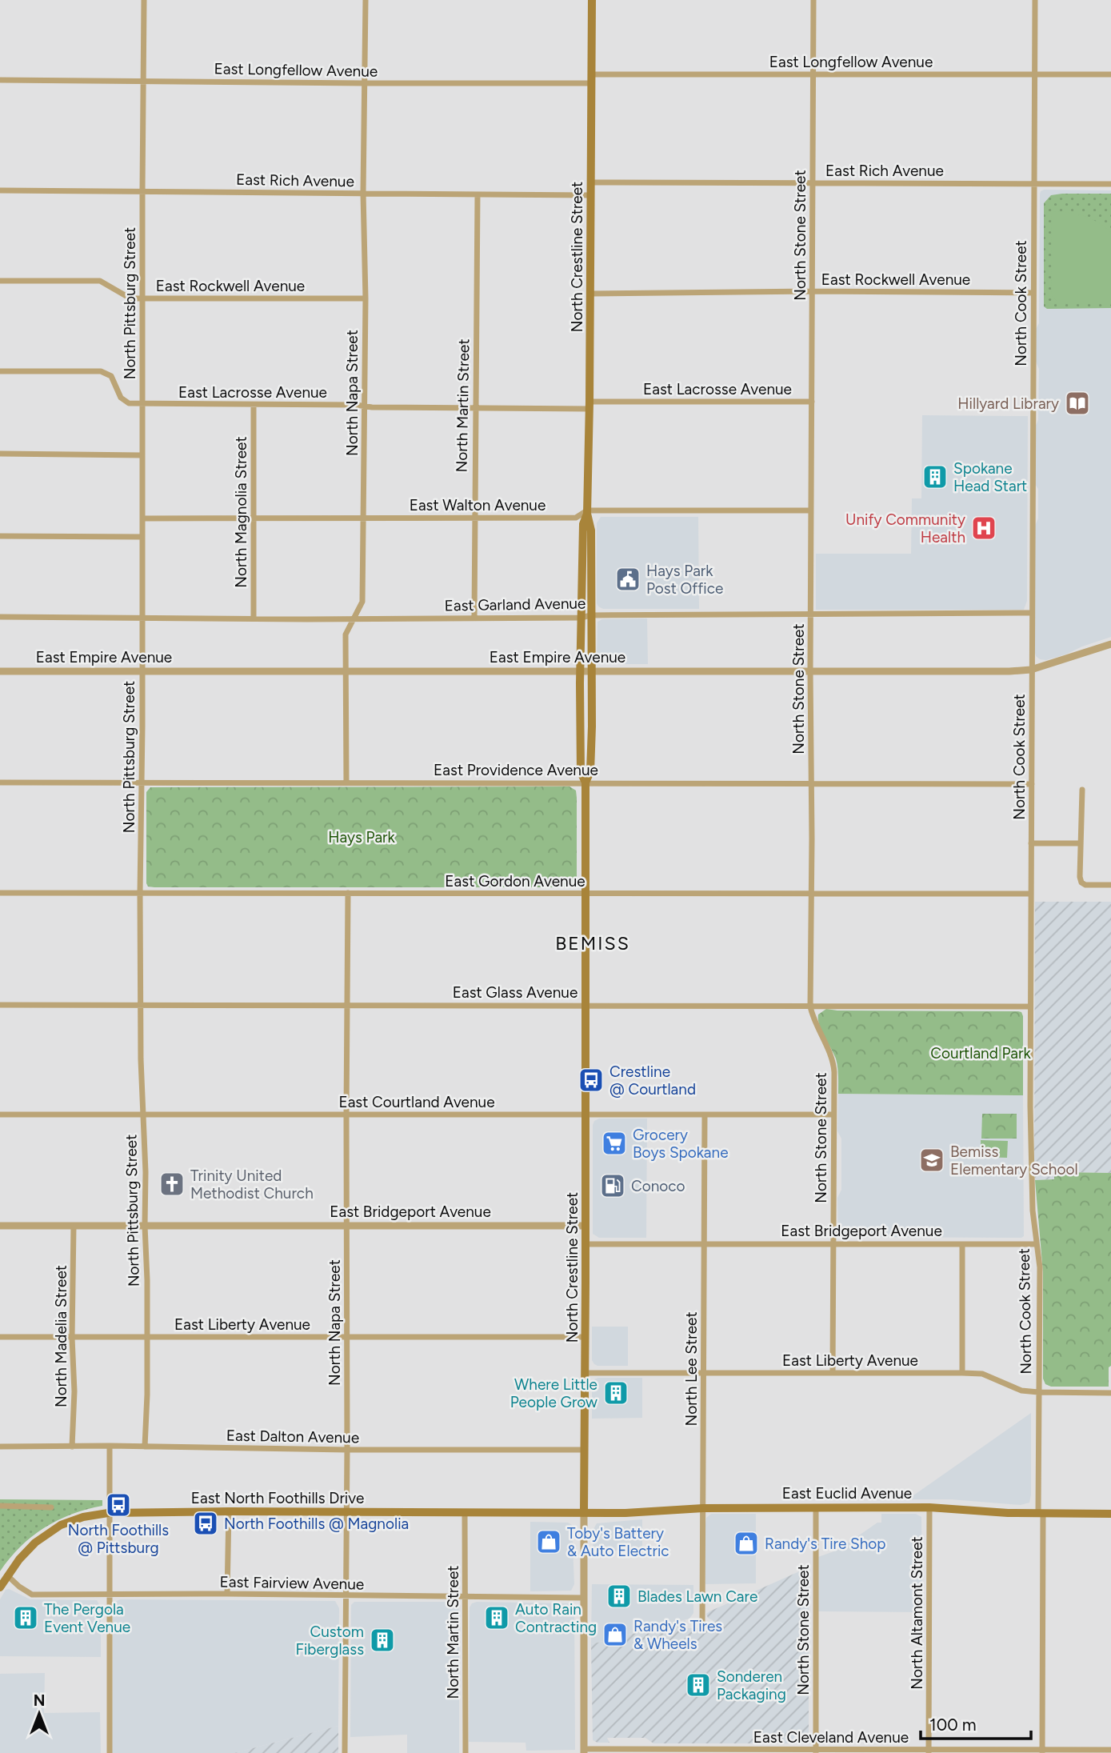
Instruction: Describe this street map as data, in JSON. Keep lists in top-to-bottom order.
{
  "streets": {
    "main road": ["North Crestline Street", "East Euclid Avenue", "East North Foothills Drive"],
    "street": [
      "East Longfellow Avenue",
      "East Rich Avenue",
      "North Stone Street",
      "East Rockwell Avenue",
      "North Pittsburg Street",
      "North Cook Street",
      "East Lacrosse Avenue",
      "North Napa Street",
      "North Martin Street",
      "East Walton Avenue",
      "North Magnolia Street",
      "East Garland Avenue",
      "East Empire Avenue",
      "East Providence Avenue",
      "East Gordon Avenue",
      "East Glass Avenue",
      "East Courtland Avenue",
      "East Bridgeport Avenue",
      "East Liberty Avenue",
      "North Madelia Street",
      "North Lee Street",
      "East Dalton Avenue",
      "East Fairview Avenue",
      "North Altamont Street",
      "East Cleveland Avenue"
    ]
  },
  "crossings": [
    ["East Longfellow Avenue", "North Stone Street"],
    ["East Longfellow Avenue", "North Crestline Street"],
    ["East Longfellow Avenue", "North Pittsburg Street"],
    ["East Longfellow Avenue", "North Cook Street"],
    ["East Longfellow Avenue", "North Napa Street"],
    ["East Rich Avenue", "North Stone Street"],
    ["East Rich Avenue", "North Crestline Street"],
    ["East Rich Avenue", "North Pittsburg Street"],
    ["East Rich Avenue", "North Cook Street"],
    ["East Rich Avenue", "North Napa Street"],
    ["East Rich Avenue", "North Martin Street"],
    ["North Stone Street", "East Rockwell Avenue"],
    ["North Stone Street", "East Lacrosse Avenue"],
    ["North Stone Street", "East Walton Avenue"],
    ["North Stone Street", "East Garland Avenue"],
    ["North Stone Street", "East Empire Avenue"],
    ["North Stone Street", "East Providence Avenue"],
    ["North Stone Street", "East Gordon Avenue"],
    ["North Stone Street", "East Glass Avenue"],
    ["North Stone Street", "East Courtland Avenue"],
    ["North Stone Street", "East Bridgeport Avenue"],
    ["North Stone Street", "East Liberty Avenue"],
    ["North Stone Street", "East Euclid Avenue"],
    ["North Stone Street", "East Cleveland Avenue"],
    ["North Crestline Street", "East Rockwell Avenue"],
    ["North Crestline Street", "East Lacrosse Avenue"],
    ["North Crestline Street", "East Walton Avenue"],
    ["North Crestline Street", "East Garland Avenue"],
    ["North Crestline Street", "East Empire Avenue"],
    ["North Crestline Street", "East Providence Avenue"],
    ["North Crestline Street", "East Gordon Avenue"],
    ["North Crestline Street", "East Glass Avenue"],
    ["North Crestline Street", "East Courtland Avenue"],
    ["North Crestline Street", "East Bridgeport Avenue"],
    ["North Crestline Street", "East Liberty Avenue"],
    ["North Crestline Street", "East Dalton Avenue"],
    ["North Crestline Street", "East Euclid Avenue"],
    ["North Crestline Street", "East North Foothills Drive"],
    ["North Crestline Street", "East Fairview Avenue"],
    ["North Crestline Street", "East Cleveland Avenue"],
    ["East Rockwell Avenue", "North Pittsburg Street"],
    ["East Rockwell Avenue", "North Cook Street"],
    ["East Rockwell Avenue", "North Napa Street"],
    ["North Pittsburg Street", "East Lacrosse Avenue"],
    ["North Pittsburg Street", "East Walton Avenue"],
    ["North Pittsburg Street", "East Garland Avenue"],
    ["North Pittsburg Street", "East Empire Avenue"],
    ["North Pittsburg Street", "East Providence Avenue"],
    ["North Pittsburg Street", "East Gordon Avenue"],
    ["North Pittsburg Street", "East Glass Avenue"],
    ["North Pittsburg Street", "East Courtland Avenue"],
    ["North Pittsburg Street", "East Bridgeport Avenue"],
    ["North Pittsburg Street", "East Liberty Avenue"],
    ["North Pittsburg Street", "East Dalton Avenue"],
    ["North Cook Street", "East Garland Avenue"],
    ["North Cook Street", "East Empire Avenue"],
    ["North Cook Street", "East Providence Avenue"],
    ["North Cook Street", "East Gordon Avenue"],
    ["North Cook Street", "East Glass Avenue"],
    ["North Cook Street", "East Bridgeport Avenue"],
    ["North Cook Street", "East Liberty Avenue"],
    ["North Cook Street", "East Euclid Avenue"],
    ["North Cook Street", "East Cleveland Avenue"],
    ["East Lacrosse Avenue", "North Napa Street"],
    ["East Lacrosse Avenue", "North Martin Street"],
    ["East Lacrosse Avenue", "North Magnolia Street"],
    ["North Napa Street", "East Walton Avenue"],
    ["North Napa Street", "East Garland Avenue"],
    ["North Napa Street", "East Empire Avenue"],
    ["North Napa Street", "East Providence Avenue"],
    ["North Napa Street", "East Gordon Avenue"],
    ["North Napa Street", "East Glass Avenue"],
    ["North Napa Street", "East Courtland Avenue"],
    ["North Napa Street", "East Bridgeport Avenue"],
    ["North Napa Street", "East Liberty Avenue"],
    ["North Napa Street", "East Dalton Avenue"],
    ["North Napa Street", "East North Foothills Drive"],
    ["North Napa Street", "East Fairview Avenue"],
    ["North Martin Street", "East Walton Avenue"],
    ["North Martin Street", "East Garland Avenue"],
    ["North Martin Street", "East North Foothills Drive"],
    ["North Martin Street", "East Fairview Avenue"],
    ["East Walton Avenue", "North Magnolia Street"],
    ["North Magnolia Street", "East Garland Avenue"],
    ["East Courtland Avenue", "North Lee Street"],
    ["East Bridgeport Avenue", "North Madelia Street"],
    ["East Bridgeport Avenue", "North Lee Street"],
    ["East Liberty Avenue", "North Madelia Street"],
    ["East Liberty Avenue", "North Lee Street"],
    ["North Madelia Street", "East Dalton Avenue"],
    ["North Lee Street", "East Euclid Avenue"],
    ["East Euclid Avenue", "East North Foothills Drive"],
    ["East Euclid Avenue", "North Altamont Street"],
    ["East North Foothills Drive", "East Fairview Avenue"],
    ["North Altamont Street", "East Cleveland Avenue"]
  ],
  "districts": ["BEMISS"],
  "parks": ["Hays Park", "Courtland Park"],
  "places": {
    "library": ["Hillyard Library"],
    "building": [
      "Spokane Head Start",
      "Where Little People Grow",
      "Blades Lawn Care",
      "The Pergola Event Venue",
      "Auto Rain Contracting",
      "Custom Fiberglass",
      "Sonderen Packaging"
    ],
    "hospital": ["Unify Community Health"],
    "public building": ["Hays Park Post Office"],
    "bus stop": ["Crestline @ Courtland", "North Foothills @ Pittsburg", "North Foothills @ Magnolia"],
    "supermarket": ["Grocery Boys Spokane"],
    "school or university": ["Bemiss Elementary School"],
    "church": ["Trinity United Methodist Church"],
    "fuel station": ["Conoco"],
    "shop": ["Toby's Battery & Auto Electric", "Randy's Tire Shop", "Randy's Tires & Wheels"]
  },
  "scale_bar": "100 m",
  "north": "top"
}
